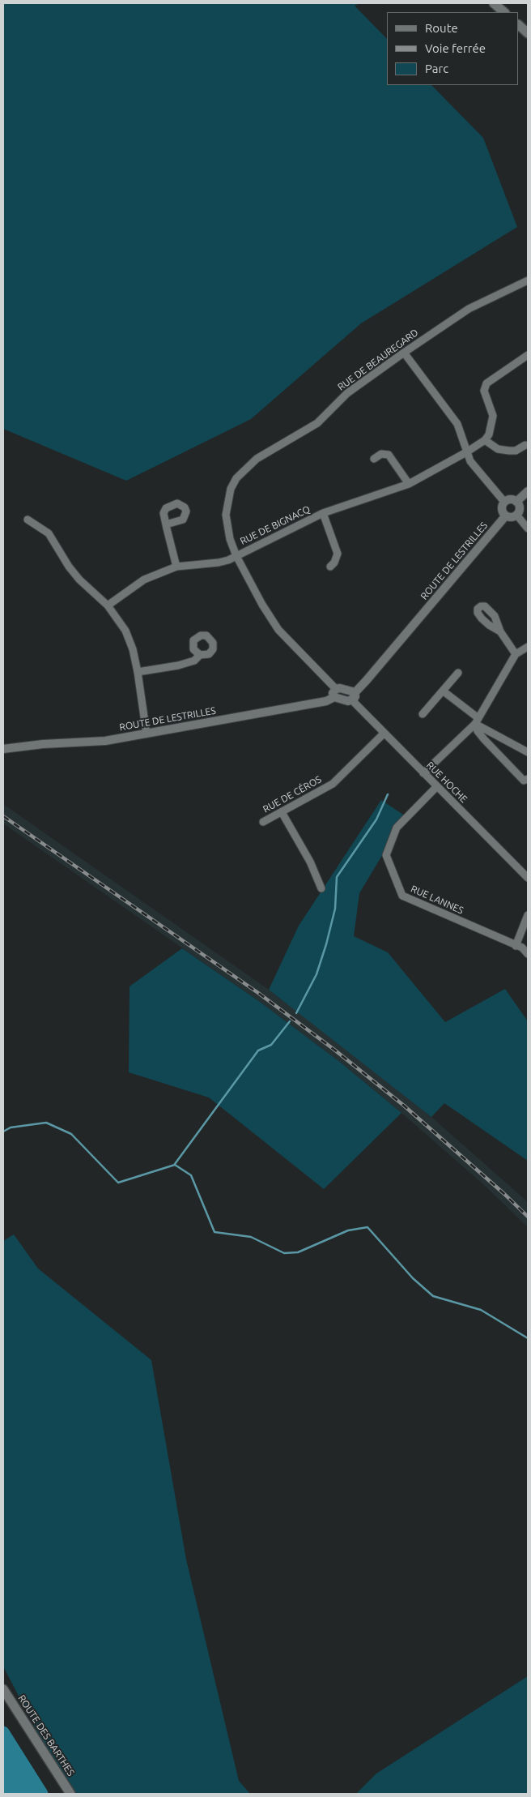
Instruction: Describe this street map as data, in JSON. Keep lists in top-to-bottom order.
{
  "streets": {
    "main road": ["ROUTE DES BARTHES"],
    "street": [
      "RUE DE BEAUREGARD",
      "RUE DE BIGNACQ",
      "ROUTE DE LESTRILLES",
      "RUE HOCHE",
      "RUE DE CÉROS",
      "RUE LANNES"
    ]
  },
  "crossings": [
    ["RUE DE BEAUREGARD", "RUE DE BIGNACQ"],
    ["RUE DE BEAUREGARD", "ROUTE DE LESTRILLES"],
    ["ROUTE DE LESTRILLES", "RUE HOCHE"],
    ["RUE HOCHE", "RUE DE CÉROS"],
    ["RUE HOCHE", "RUE LANNES"]
  ],
  "legend": ["Route", "Voie ferrée", "Parc"]
}
